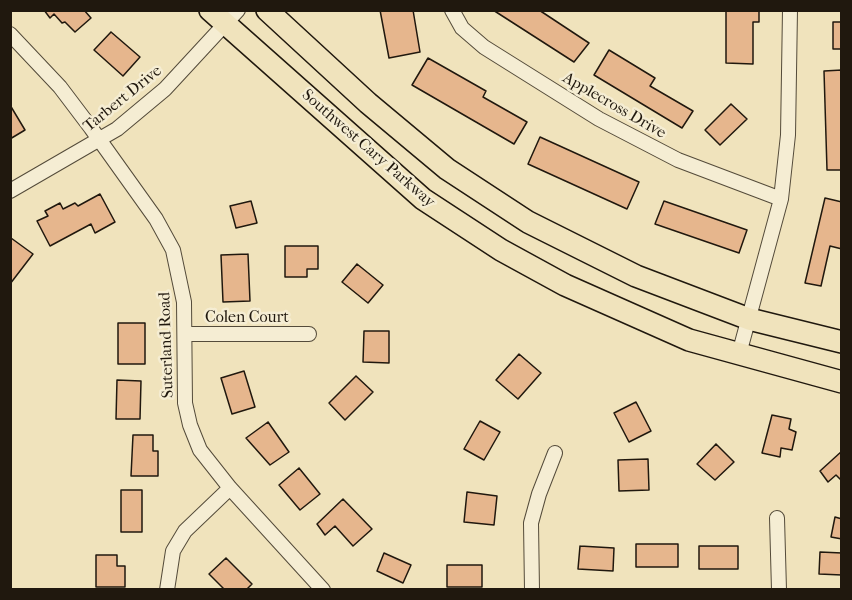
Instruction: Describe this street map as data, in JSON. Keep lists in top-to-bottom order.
{
  "streets": {
    "main road": ["Southwest Cary Parkway"],
    "street": [
      "Tarbert Drive",
      "Applecross Drive",
      "Colen Court",
      "Suterland Road"
    ]
  },
  "crossings": [
    ["Tarbert Drive", "Southwest Cary Parkway"],
    ["Tarbert Drive", "Suterland Road"],
    ["Colen Court", "Suterland Road"]
  ]
}
